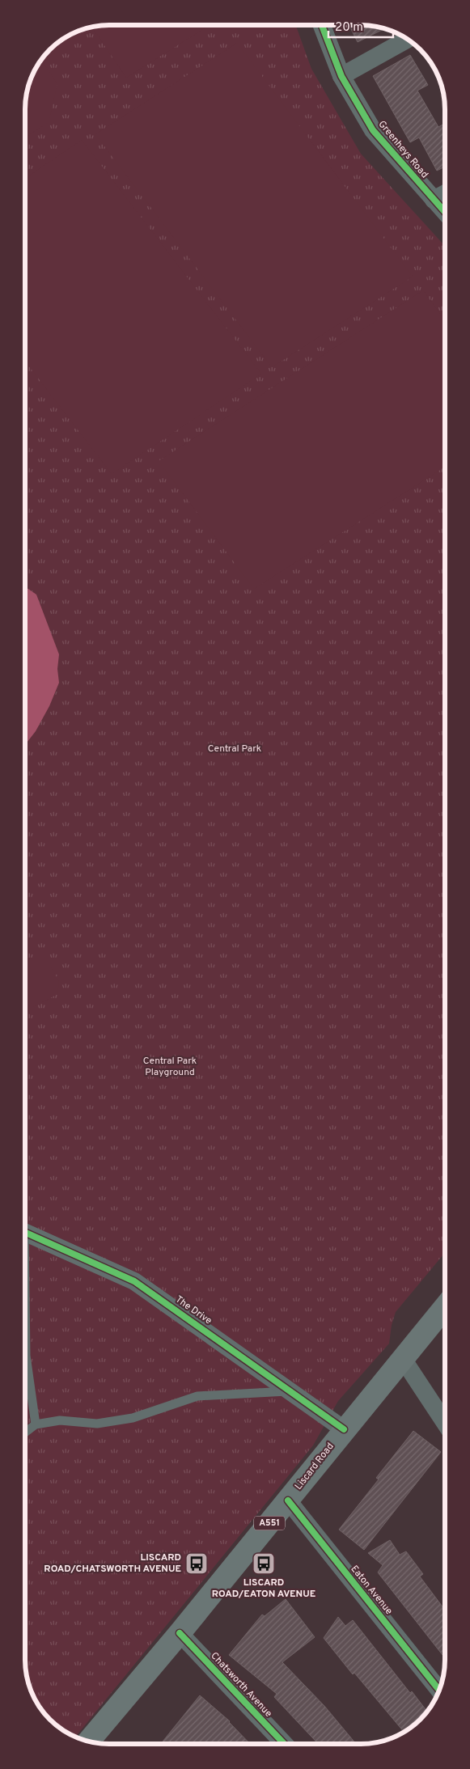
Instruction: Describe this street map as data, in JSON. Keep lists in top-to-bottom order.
{
  "streets": {
    "main road": ["Liscard Road", "A551"],
    "street": [
      "Greenheys Road",
      "The Drive",
      "Eaton Avenue",
      "Chatsworth Avenue"
    ]
  },
  "crossings": [
    ["The Drive", "Liscard Road"],
    ["Liscard Road", "Eaton Avenue"],
    ["Liscard Road", "Chatsworth Avenue"]
  ],
  "parks": ["Central Park", "Central Park Playground"],
  "places": {
    "bus stop": ["LISCARD ROAD/CHATSWORTH AVENUE", "LISCARD ROAD/EATON AVENUE"]
  },
  "scale_bar": "20 m"
}
